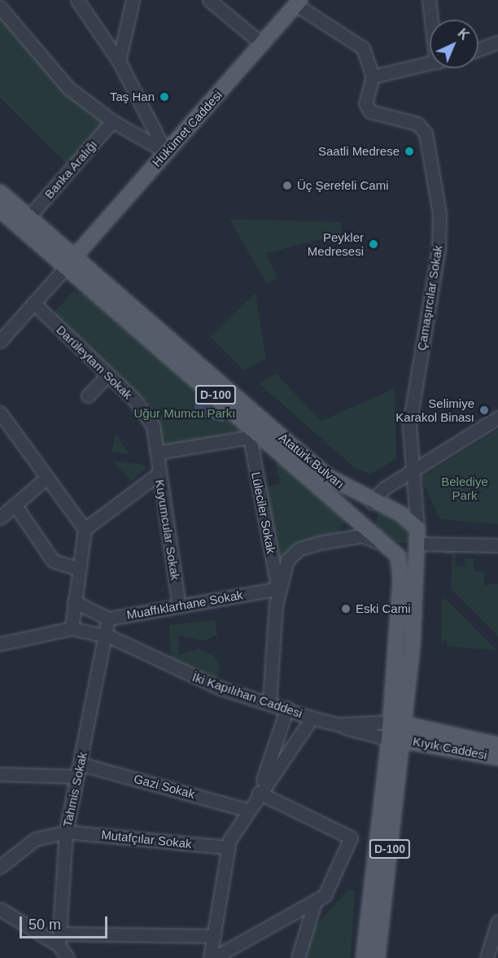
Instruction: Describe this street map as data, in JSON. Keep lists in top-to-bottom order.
{
  "streets": {
    "main road": [
      "Hükümet Caddesi",
      "D-100",
      "Atatürk Bulvarı",
      "Kıyık Caddesi"
    ],
    "street": [
      "Banka Aralığı",
      "Çamaşırcılar Sokak",
      "Darüleytam Sokak",
      "Lüleciler Sokak",
      "Kuyumcular Sokak",
      "Muaffıklarhane Sokak",
      "İki Kapılıhan Caddesi",
      "Gazi Sokak",
      "Tahmis Sokak",
      "Mutafçılar Sokak"
    ]
  },
  "crossings": [
    ["Hükümet Caddesi", "Atatürk Bulvarı"],
    ["Banka Aralığı", "Atatürk Bulvarı"],
    ["Çamaşırcılar Sokak", "Atatürk Bulvarı"],
    ["Darüleytam Sokak", "Lüleciler Sokak"],
    ["Darüleytam Sokak", "Kuyumcular Sokak"],
    ["Atatürk Bulvarı", "İki Kapılıhan Caddesi"],
    ["Atatürk Bulvarı", "Kıyık Caddesi"],
    ["Lüleciler Sokak", "Kuyumcular Sokak"],
    ["Lüleciler Sokak", "Muaffıklarhane Sokak"],
    ["Kuyumcular Sokak", "Muaffıklarhane Sokak"],
    ["İki Kapılıhan Caddesi", "Kıyık Caddesi"],
    ["İki Kapılıhan Caddesi", "Tahmis Sokak"],
    ["Gazi Sokak", "Tahmis Sokak"],
    ["Tahmis Sokak", "Mutafçılar Sokak"]
  ],
  "parks": ["Uğur Mumcu Parkı", "Belediye Park"],
  "places": [
    "Taş Han",
    "Saatli Medrese",
    "Üç Şerefeli Cami",
    "Peykler Medresesi",
    "Selimiye Karakol Binası",
    "Eski Cami"
  ],
  "scale_bar": "50 m",
  "north": "top right"
}
